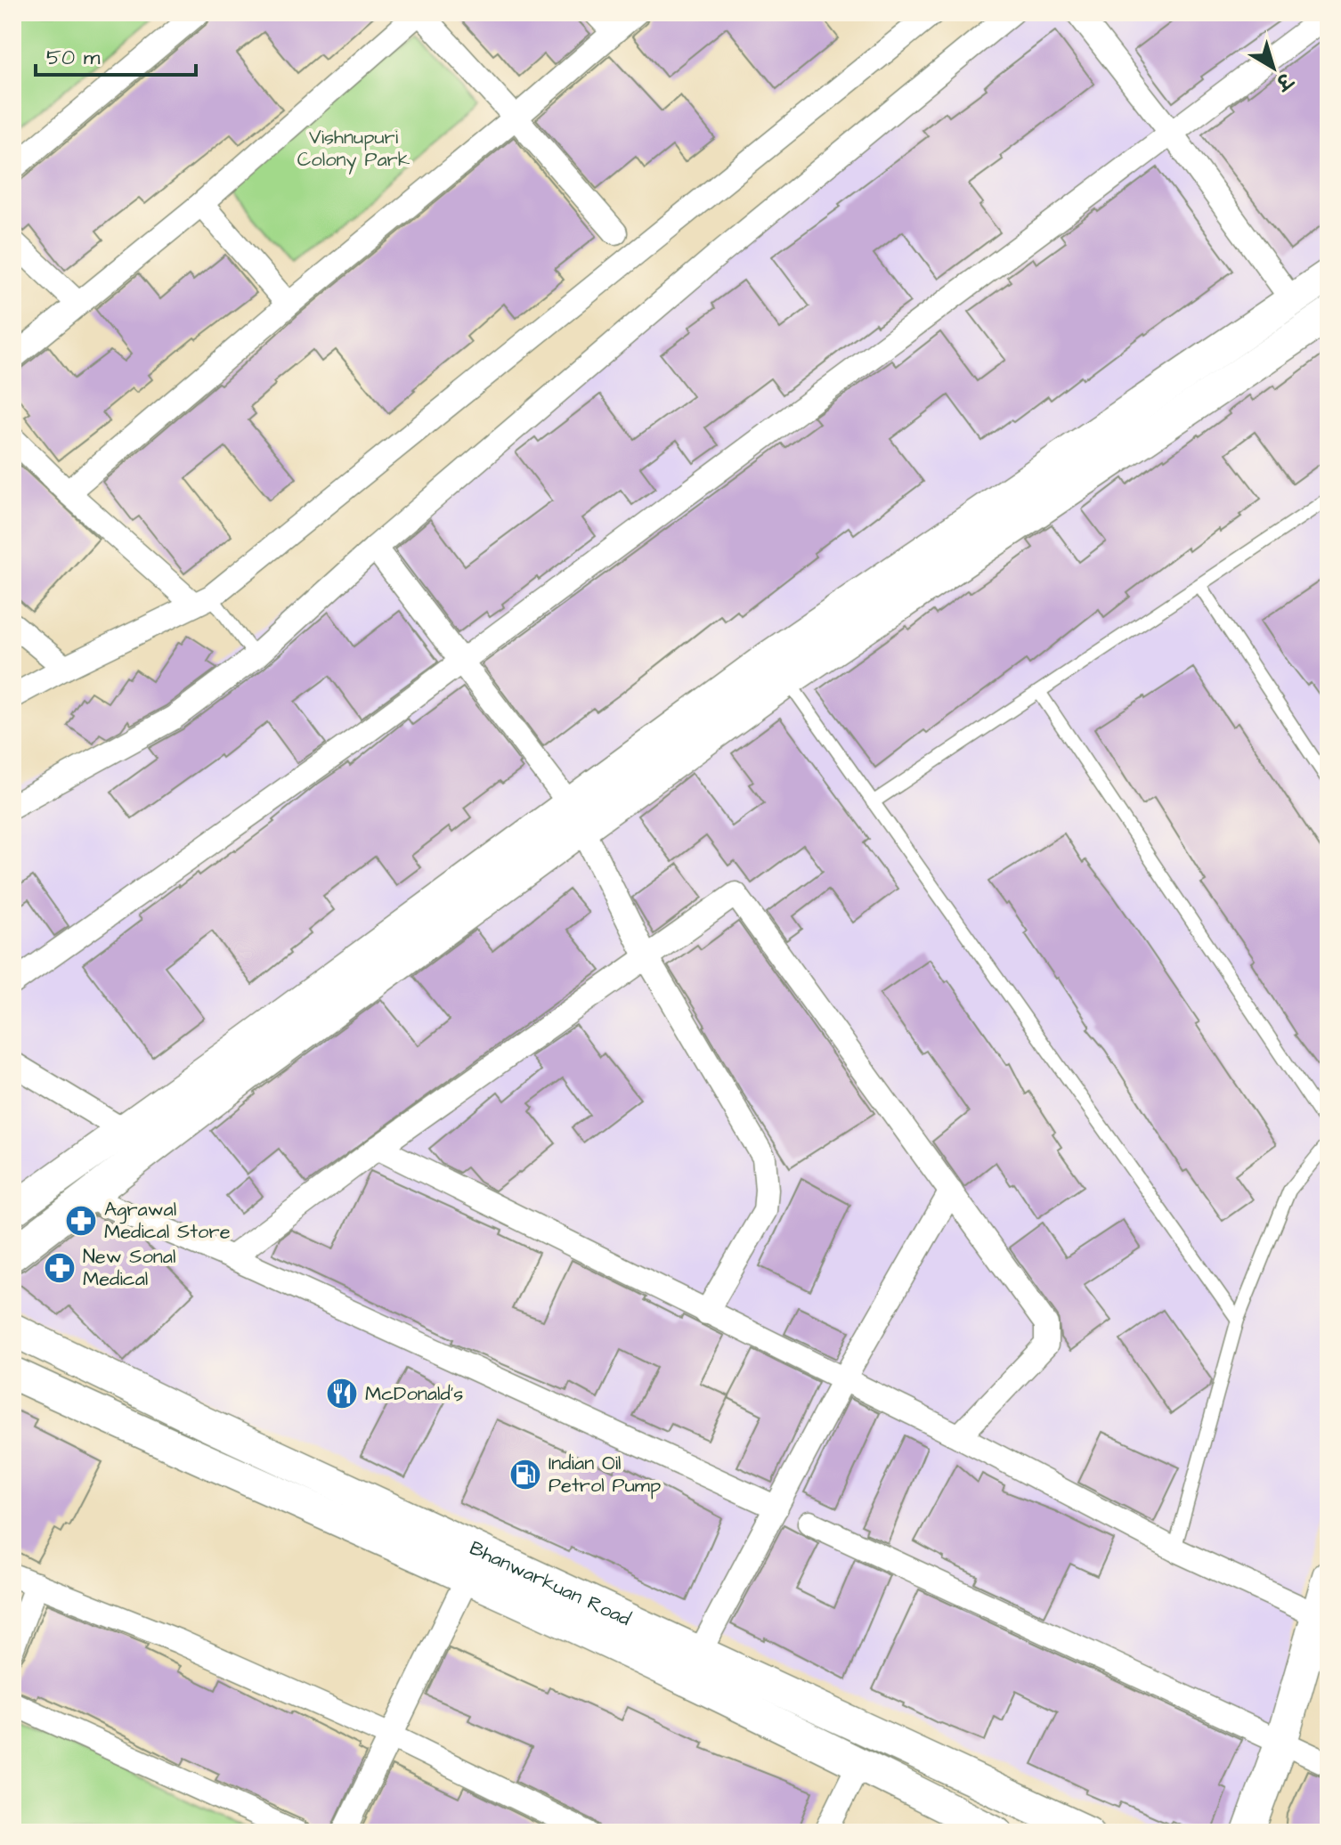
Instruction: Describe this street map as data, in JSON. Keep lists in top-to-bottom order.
{
  "streets": {
    "street": ["Bhanwarkuan Road"]
  },
  "parks": ["Vishnupuri Colony Park"],
  "places": {
    "pharmacy": ["Agrawal Medical Store", "New Sonal Medical"],
    "restaurant": ["McDonald's"],
    "fuel station": ["Indian Oil Petrol Pump"]
  },
  "scale_bar": "50 m",
  "north": "bottom right"
}
